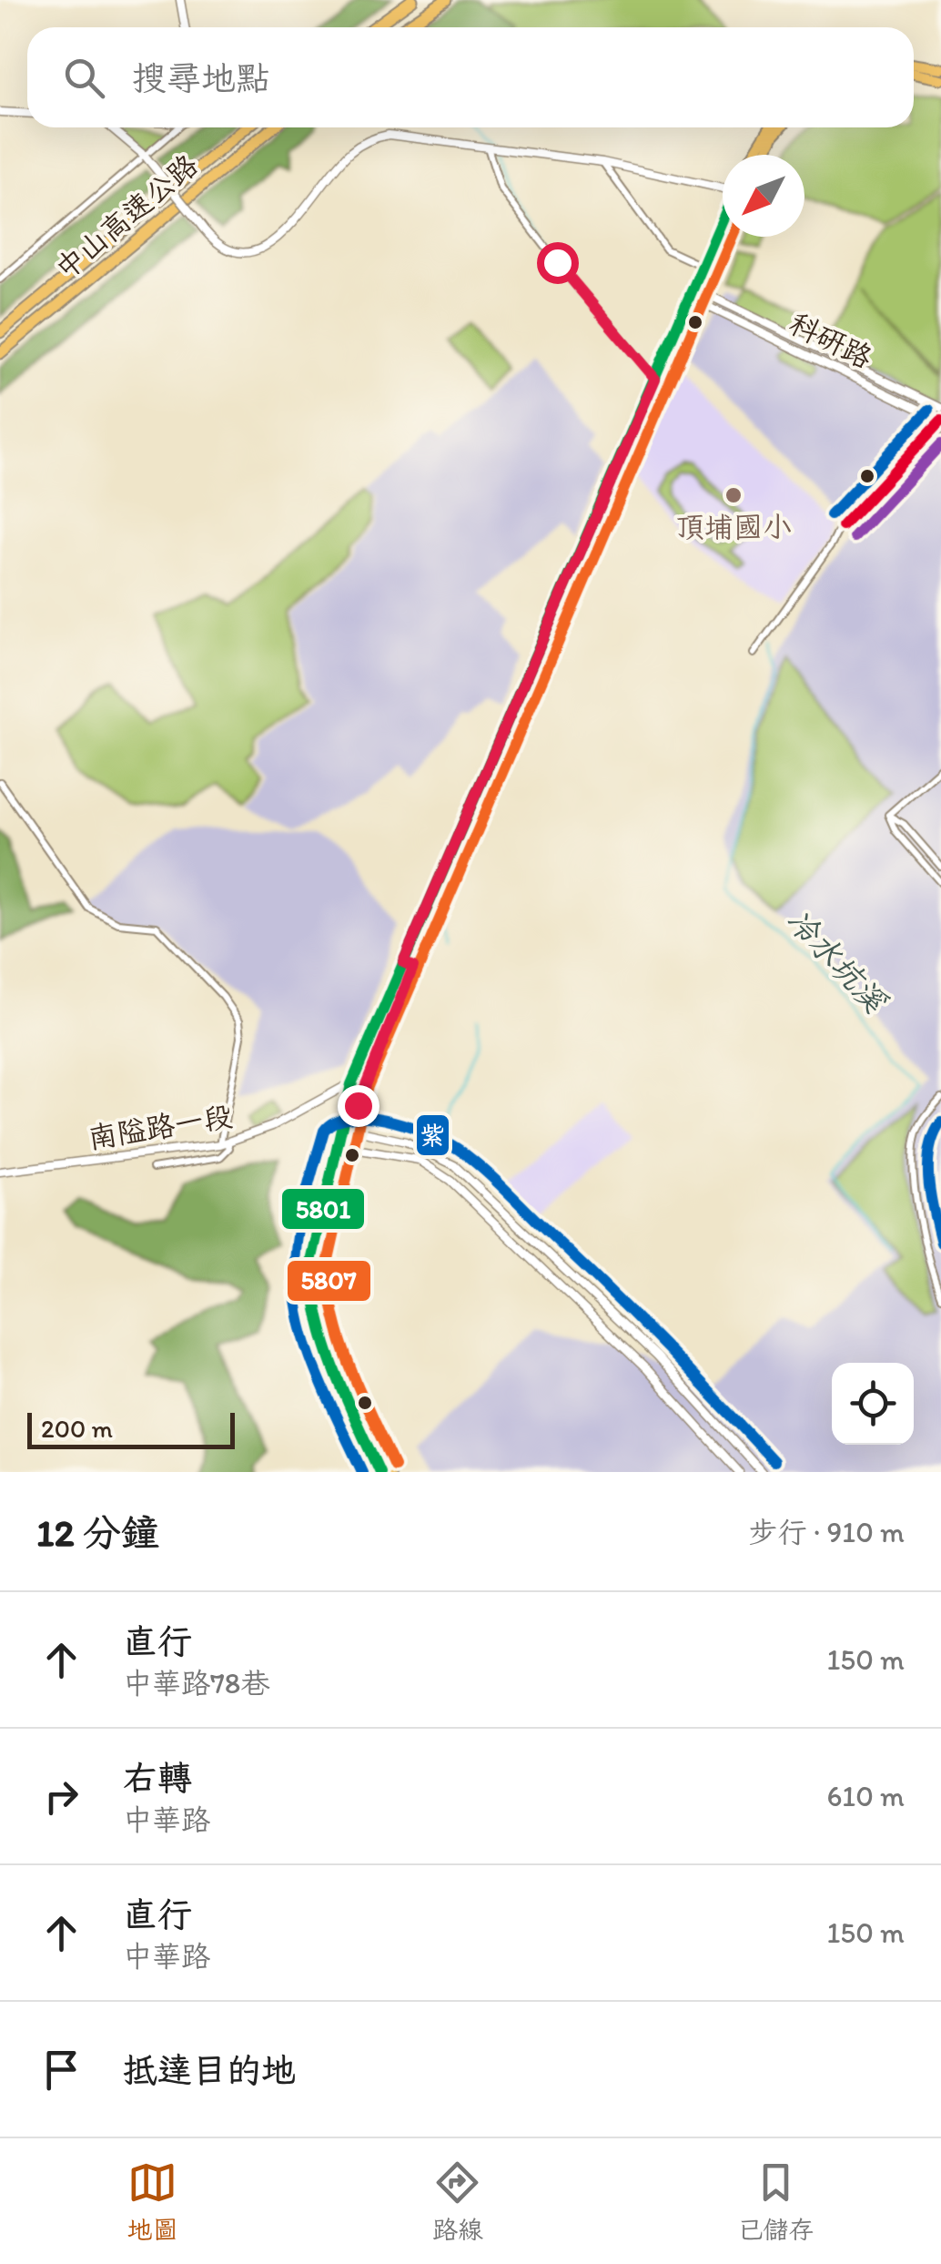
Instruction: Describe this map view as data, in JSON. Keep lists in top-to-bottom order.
{
  "streets": {
    "highway": ["中山高速公路"],
    "street": ["科研路", "南隘路一段"]
  },
  "water": ["冷水坑溪"],
  "places": ["頂埔國小"],
  "lines": ["transit line 5801", "transit line 5807", "transit line 紫"],
  "scale_bar": "200 m",
  "north": "bottom left",
  "page": {
    "search": "搜尋地點",
    "scale": "200 m",
    "heading": ["12 分鐘", "步行 · 910 m"],
    "list": [
      ["直行", "中華路78巷", "150 m"],
      ["右轉", "中華路", "610 m"],
      ["直行", "中華路", "150 m"],
      "抵達目的地"
    ],
    "nav": ["地圖", "路線", "已儲存"]
  }
}
